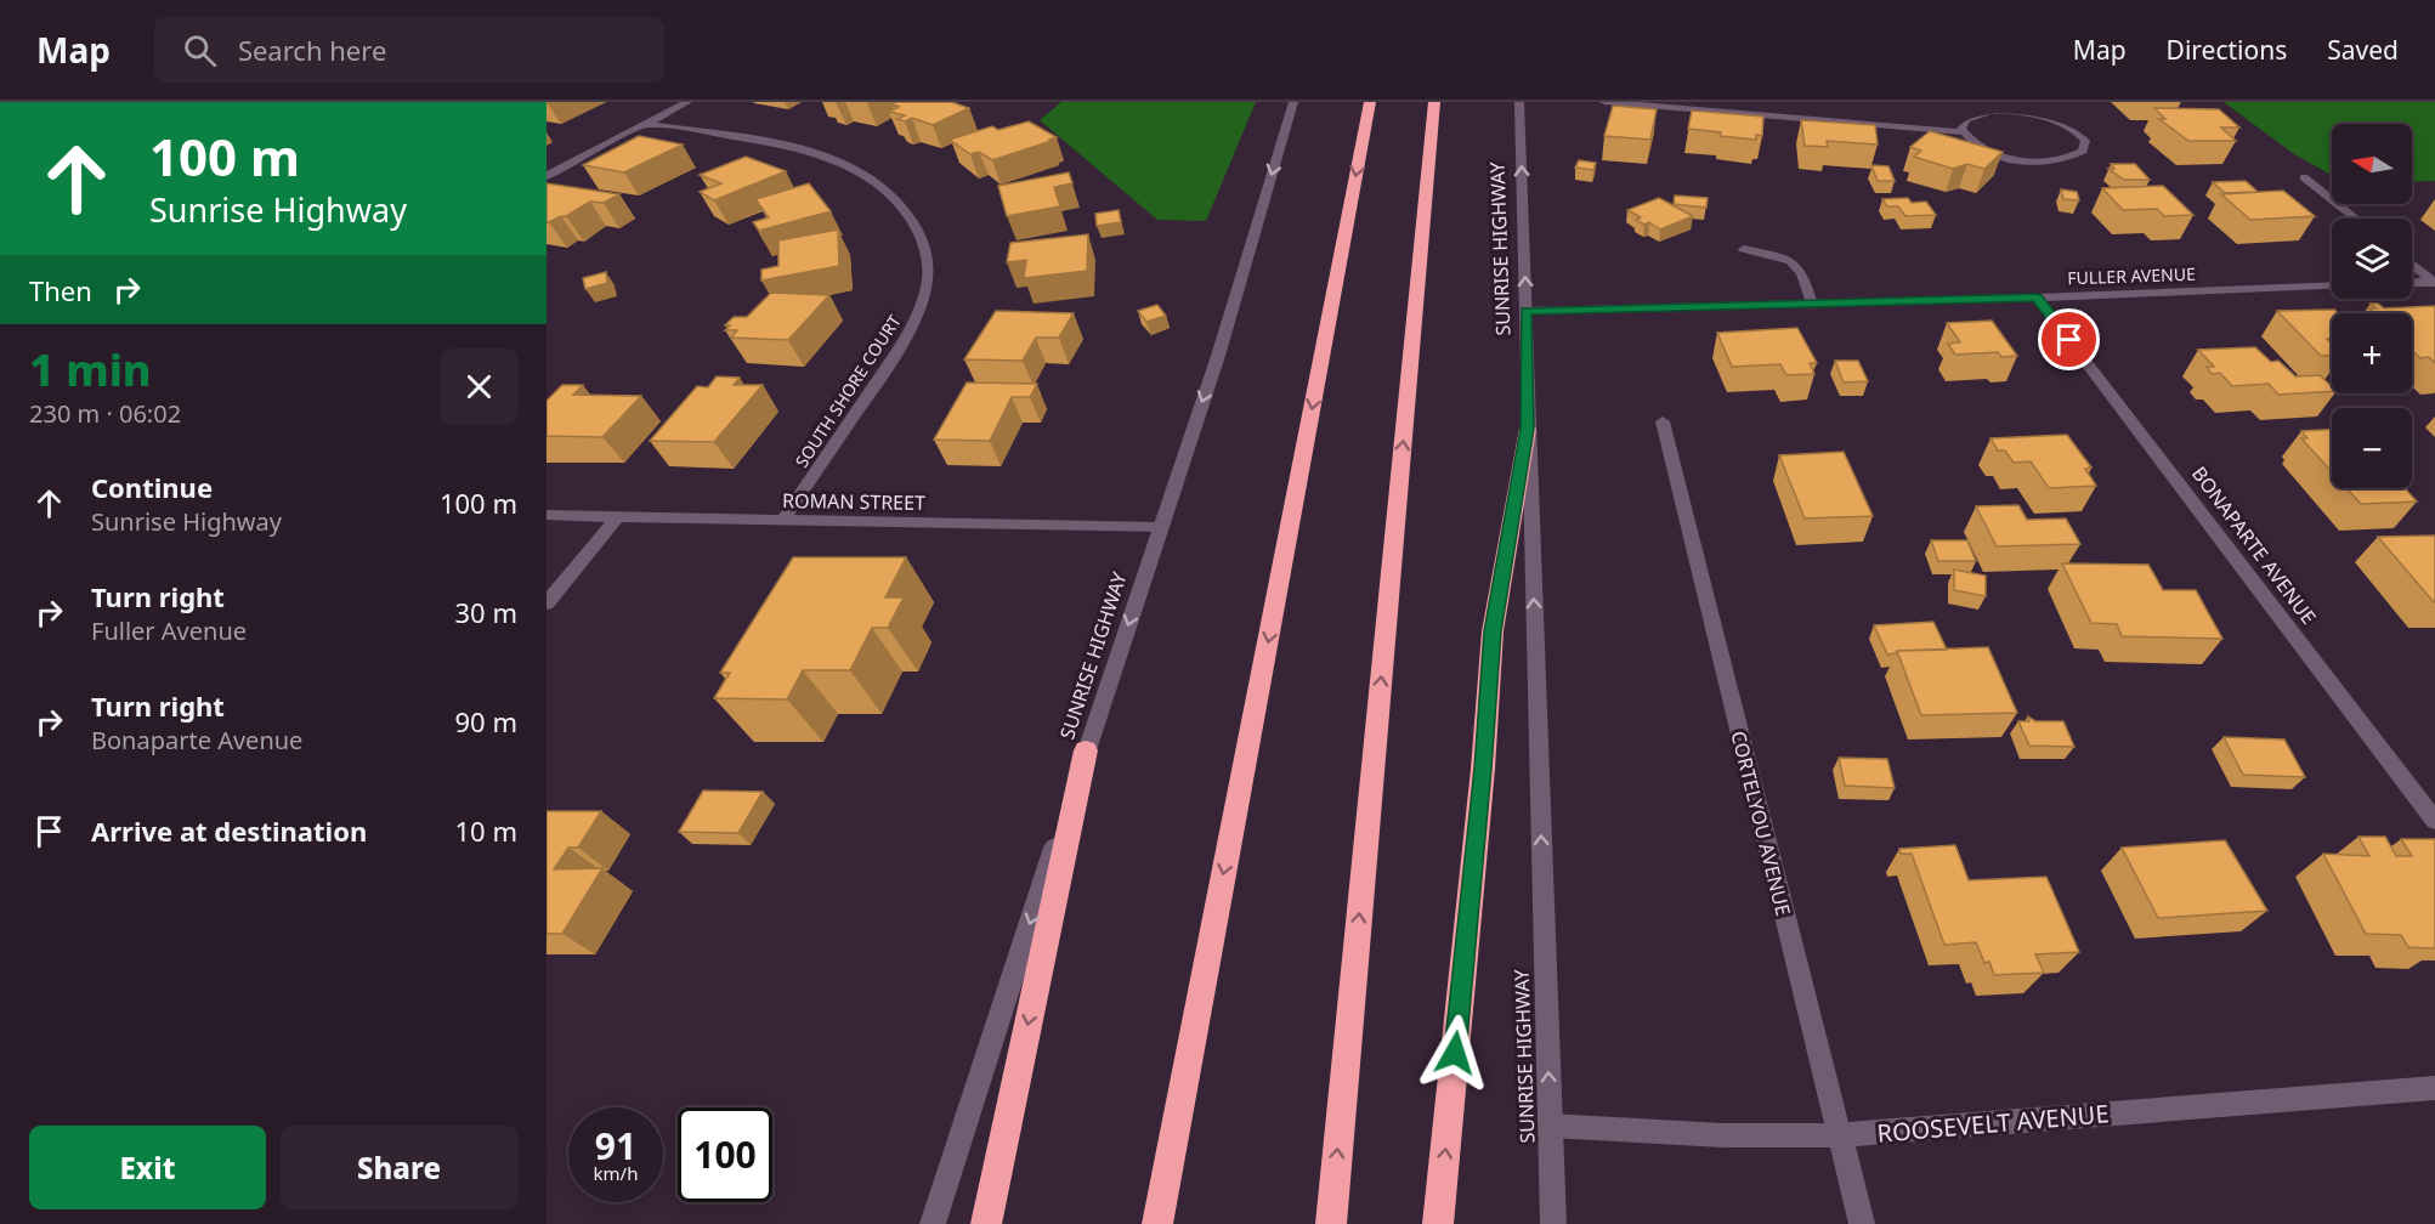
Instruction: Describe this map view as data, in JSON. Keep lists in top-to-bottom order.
{
  "streets": {
    "street": [
      "SUNRISE HIGHWAY",
      "FULLER AVENUE",
      "SOUTH SHORE COURT",
      "ROMAN STREET",
      "BONAPARTE AVENUE",
      "CORTELYOU AVENUE",
      "ROOSEVELT AVENUE"
    ]
  },
  "crossings": [
    ["SUNRISE HIGHWAY", "FULLER AVENUE"],
    ["SUNRISE HIGHWAY", "ROMAN STREET"],
    ["SUNRISE HIGHWAY", "ROOSEVELT AVENUE"],
    ["FULLER AVENUE", "BONAPARTE AVENUE"],
    ["SOUTH SHORE COURT", "ROMAN STREET"],
    ["CORTELYOU AVENUE", "ROOSEVELT AVENUE"]
  ],
  "north": "left",
  "page": {
    "header": "Map",
    "search": "Search here",
    "nav": ["Map", "Directions", "Saved"],
    "turn": ["100 m", "Sunrise Highway"],
    "map_buttons": ["+", "−"],
    "then": "Then",
    "heading": ["1 min", "230 m · 06:02"],
    "list": [
      {
        "name": "Continue",
        "note": "Sunrise Highway",
        "value": "100 m"
      },
      {
        "name": "Turn right",
        "note": "Fuller Avenue",
        "value": "30 m"
      },
      {
        "name": "Turn right",
        "note": "Bonaparte Avenue",
        "value": "90 m"
      },
      {
        "name": "Arrive at destination",
        "value": "10 m"
      }
    ],
    "speed": "91 km/h",
    "limit": "100",
    "buttons": ["Exit", "Share"]
  }
}
